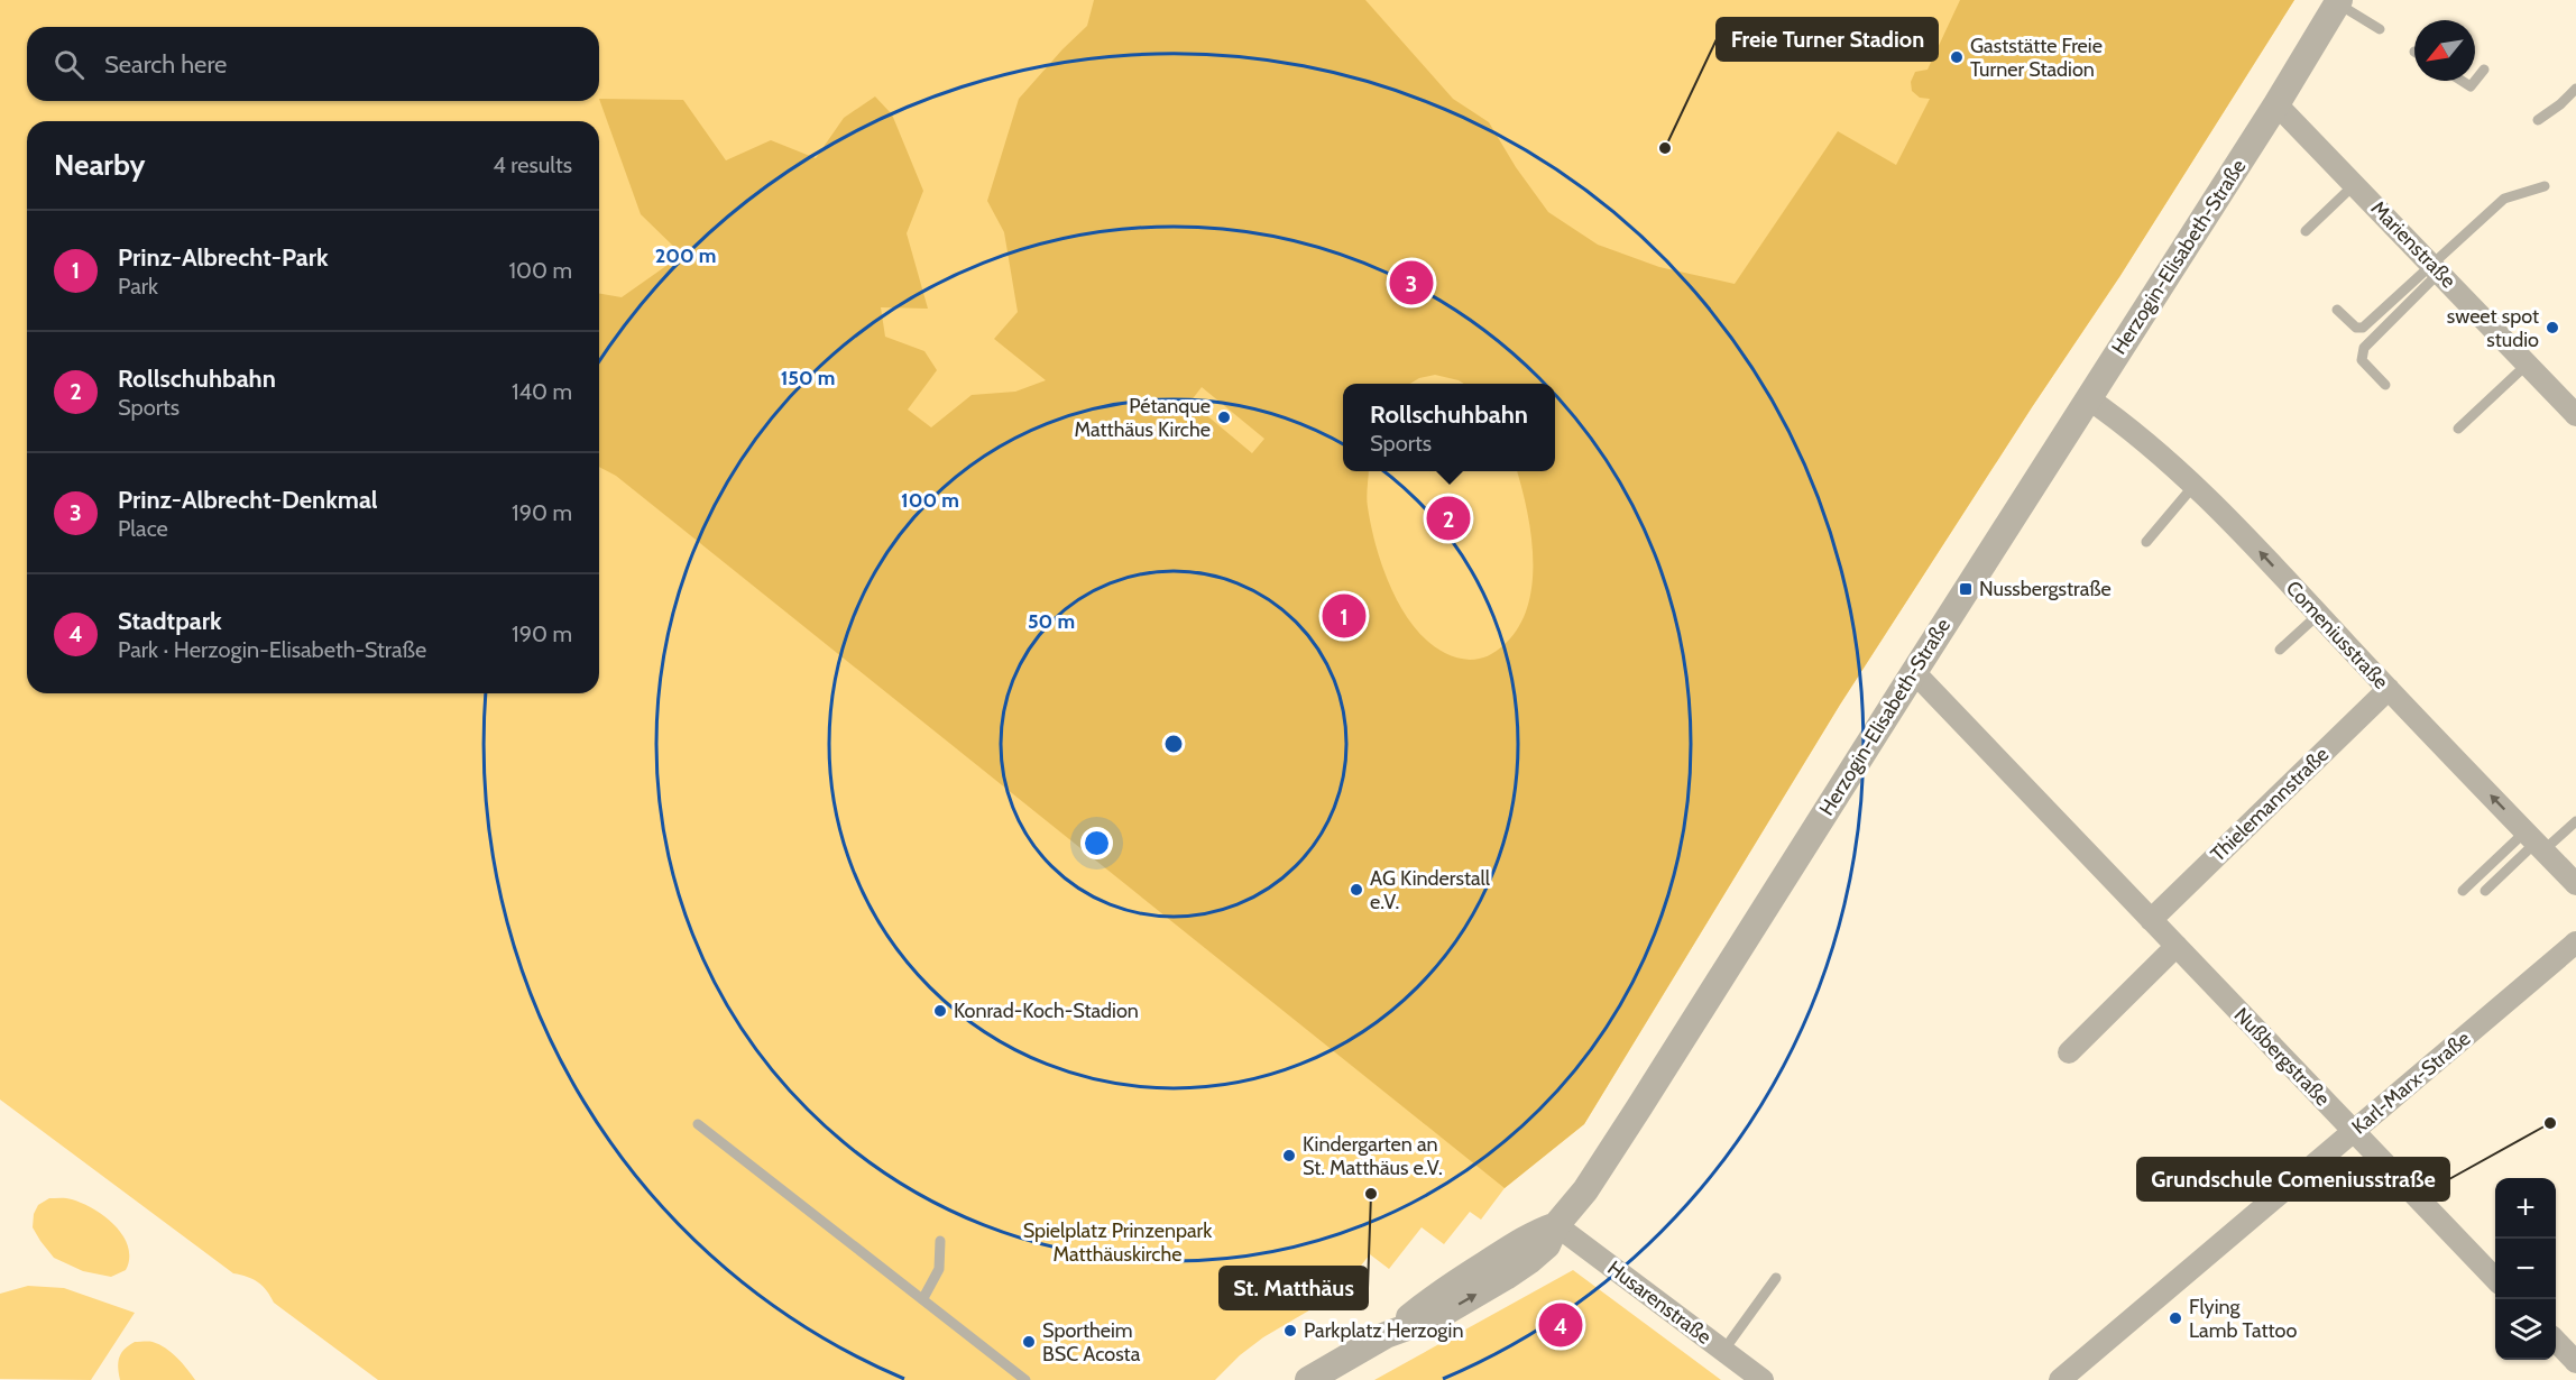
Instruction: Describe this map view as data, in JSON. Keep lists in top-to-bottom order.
{
  "streets": {
    "street": [
      "Marienstraße",
      "Herzogin-Elisabeth-Straße",
      "Comeniusstraße",
      "Thielemannstraße",
      "Nußbergstraße",
      "Karl-Marx-Straße",
      "Husarenstraße"
    ]
  },
  "crossings": [
    ["Marienstraße", "Herzogin-Elisabeth-Straße"],
    ["Herzogin-Elisabeth-Straße", "Comeniusstraße"],
    ["Herzogin-Elisabeth-Straße", "Nußbergstraße"],
    ["Herzogin-Elisabeth-Straße", "Husarenstraße"],
    ["Comeniusstraße", "Thielemannstraße"],
    ["Thielemannstraße", "Nußbergstraße"],
    ["Nußbergstraße", "Karl-Marx-Straße"]
  ],
  "one_way": ["Comeniusstraße"],
  "parks": ["Spielplatz Prinzenpark Matthäuskirche"],
  "places": {
    "other": [
      "Gaststätte Freie Turner Stadion",
      "Freie Turner Stadion",
      "sweet spot studio",
      "Pétanque Matthäus Kirche",
      "AG Kinderstall e.V.",
      "Konrad-Koch-Stadion",
      "Grundschule Comeniusstraße",
      "Kindergarten an St. Matthäus e.V.",
      "St. Matthäus",
      "Flying Lamb Tattoo",
      "Parkplatz Herzogin",
      "Sportheim BSC Acosta"
    ],
    "transit": ["Nussbergstraße"]
  },
  "north": "bottom left",
  "page": {
    "search": "Search here",
    "heading": ["Nearby", "4 results"],
    "list": [
      {
        "mark": "1",
        "name": "Prinz-Albrecht-Park",
        "note": "Park",
        "value": "100 m"
      },
      {
        "mark": "2",
        "name": "Rollschuhbahn",
        "note": "Sports",
        "value": "140 m"
      },
      {
        "mark": "3",
        "name": "Prinz-Albrecht-Denkmal",
        "note": "Place",
        "value": "190 m"
      },
      {
        "mark": "4",
        "name": "Stadtpark",
        "note": "Park · Herzogin-Elisabeth-Straße",
        "value": "190 m"
      }
    ],
    "pins": [
      "3",
      "2",
      "1",
      "4"
    ],
    "popup": ["Rollschuhbahn", "Sports"],
    "map_buttons": ["+", "−"]
  },
  "rings": [
    "200 m",
    "150 m",
    "100 m",
    "50 m"
  ]
}
